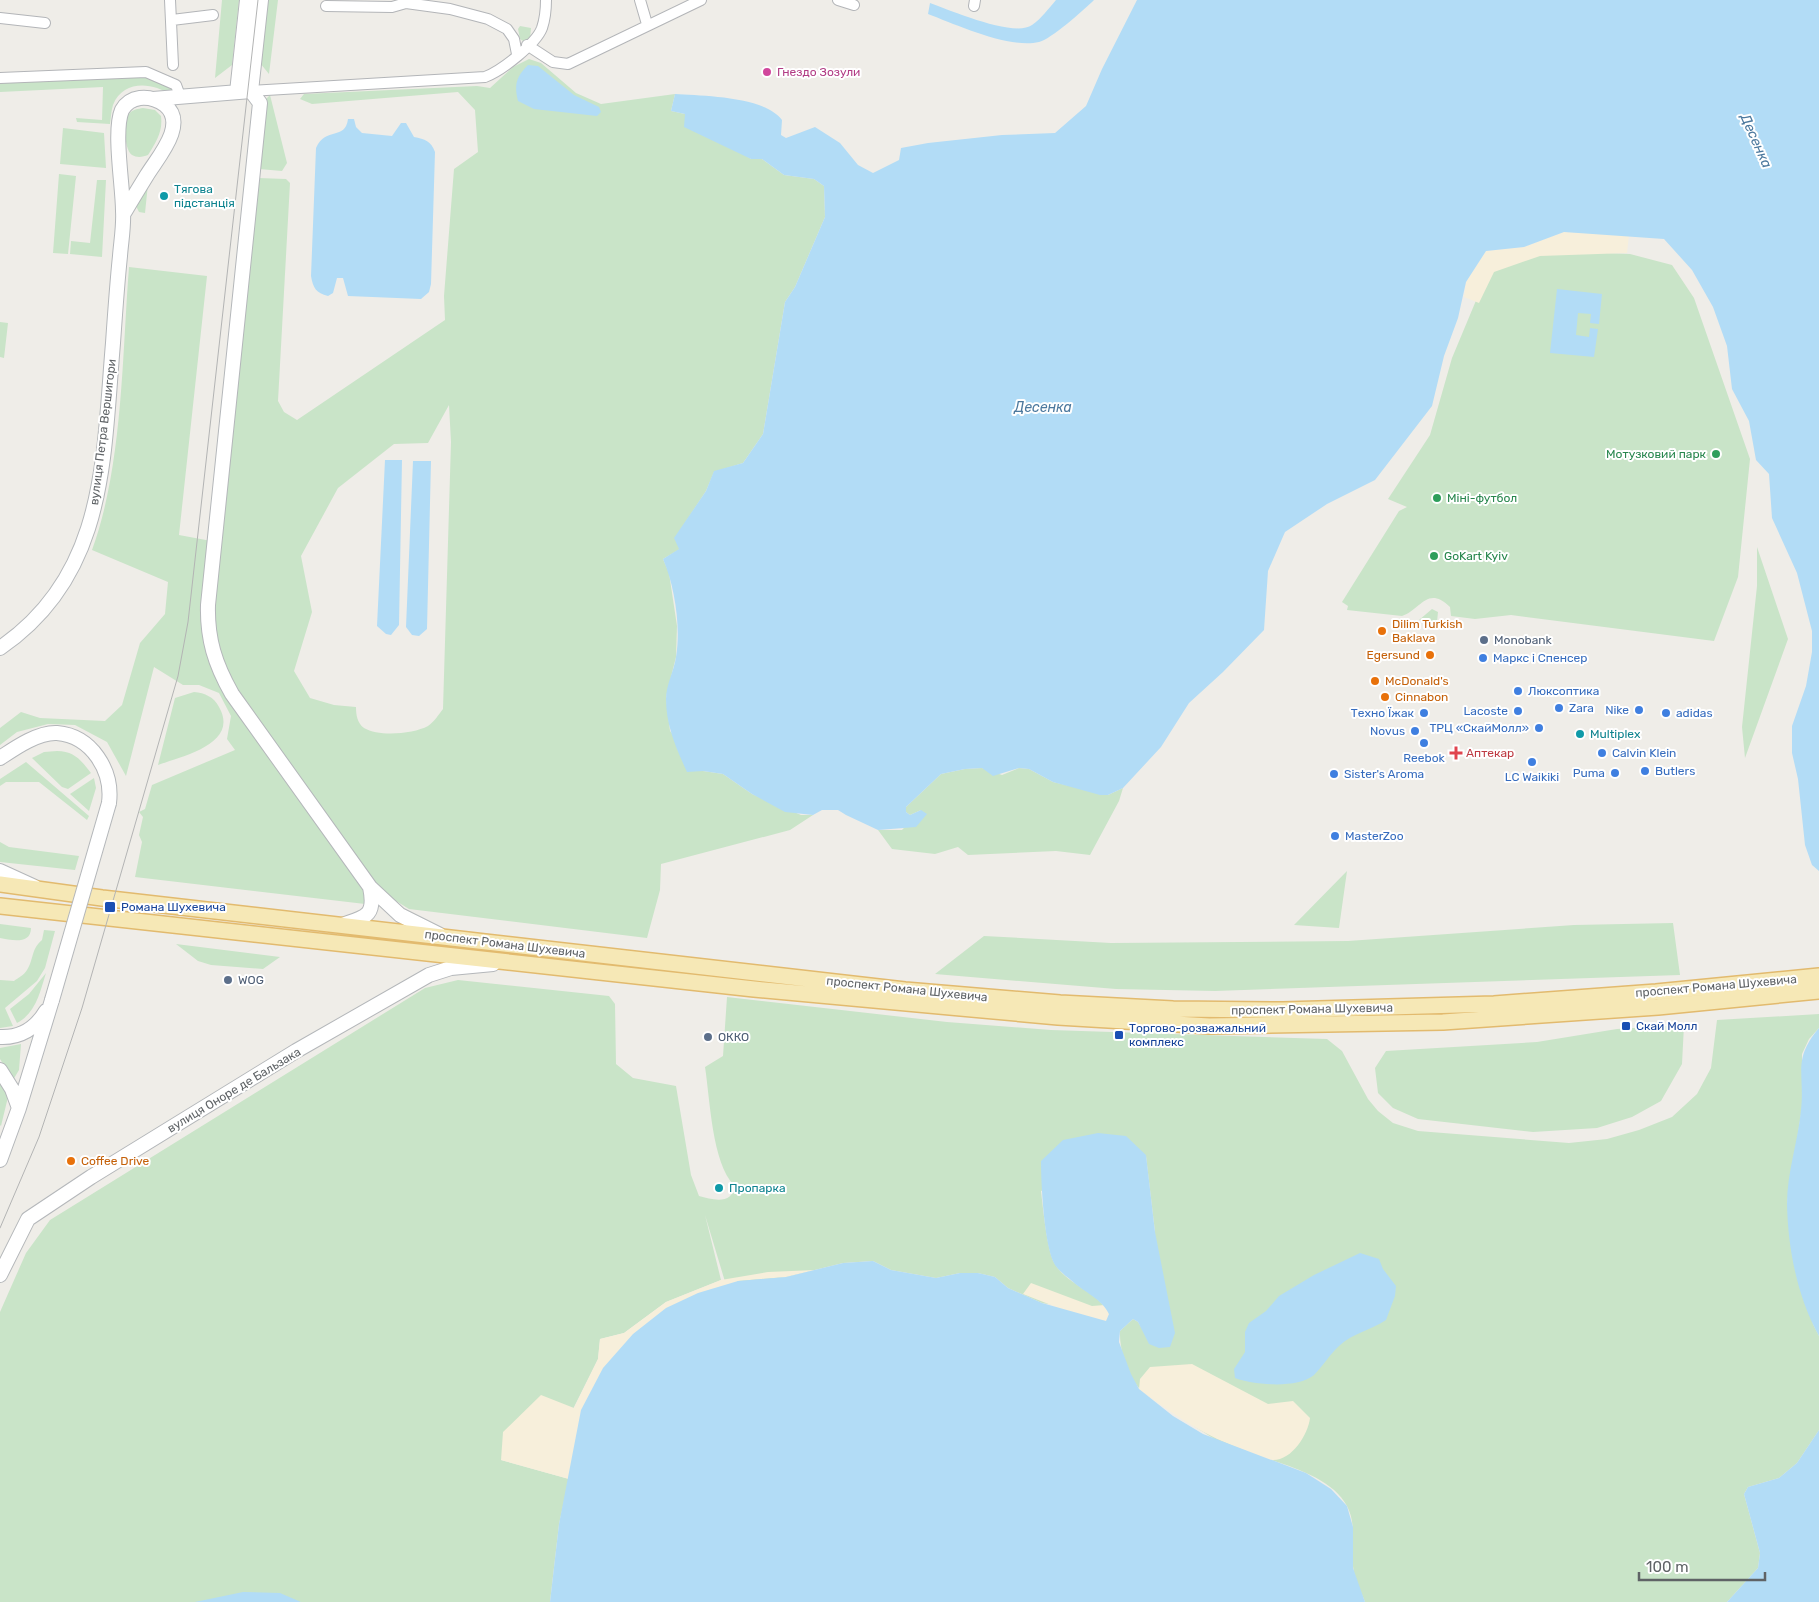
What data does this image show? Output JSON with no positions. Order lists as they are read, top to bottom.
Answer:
{
  "streets": {
    "main road": ["вулиця Петра Вершигори", "проспект Романа Шухевича", "вулиця Оноре де Бальзака"]
  },
  "crossings": [
    ["проспект Романа Шухевича", "вулиця Оноре де Бальзака"]
  ],
  "water": ["Десенка"],
  "places": {
    "other": [
      "Гнездо Зозули",
      "Тягова пiдстанцiя",
      "Мотузковий парк",
      "Міні-футбол",
      "GoKart Kyiv",
      "Dilim Turkish Baklava",
      "Monobank",
      "Egersund",
      "Маркс і Спенсер",
      "McDonald's",
      "Люксоптика",
      "Cinnabon",
      "Zara",
      "Nike",
      "Lacoste",
      "Техно Їжак",
      "adidas",
      "ТРЦ «СкайМолл»",
      "Novus",
      "Multiplex",
      "Reebok",
      "Calvin Klein",
      "LC Waikiki",
      "Butlers",
      "Puma",
      "Sister's Aroma",
      "MasterZoo",
      "WOG",
      "ОККО",
      "Coffee Drive",
      "Пропарка"
    ],
    "health": ["Аптекар"],
    "transit": ["Романа Шухевича", "Скай Молл", "Торгово-розважальний комплекс"]
  },
  "scale_bar": "100 m"
}
